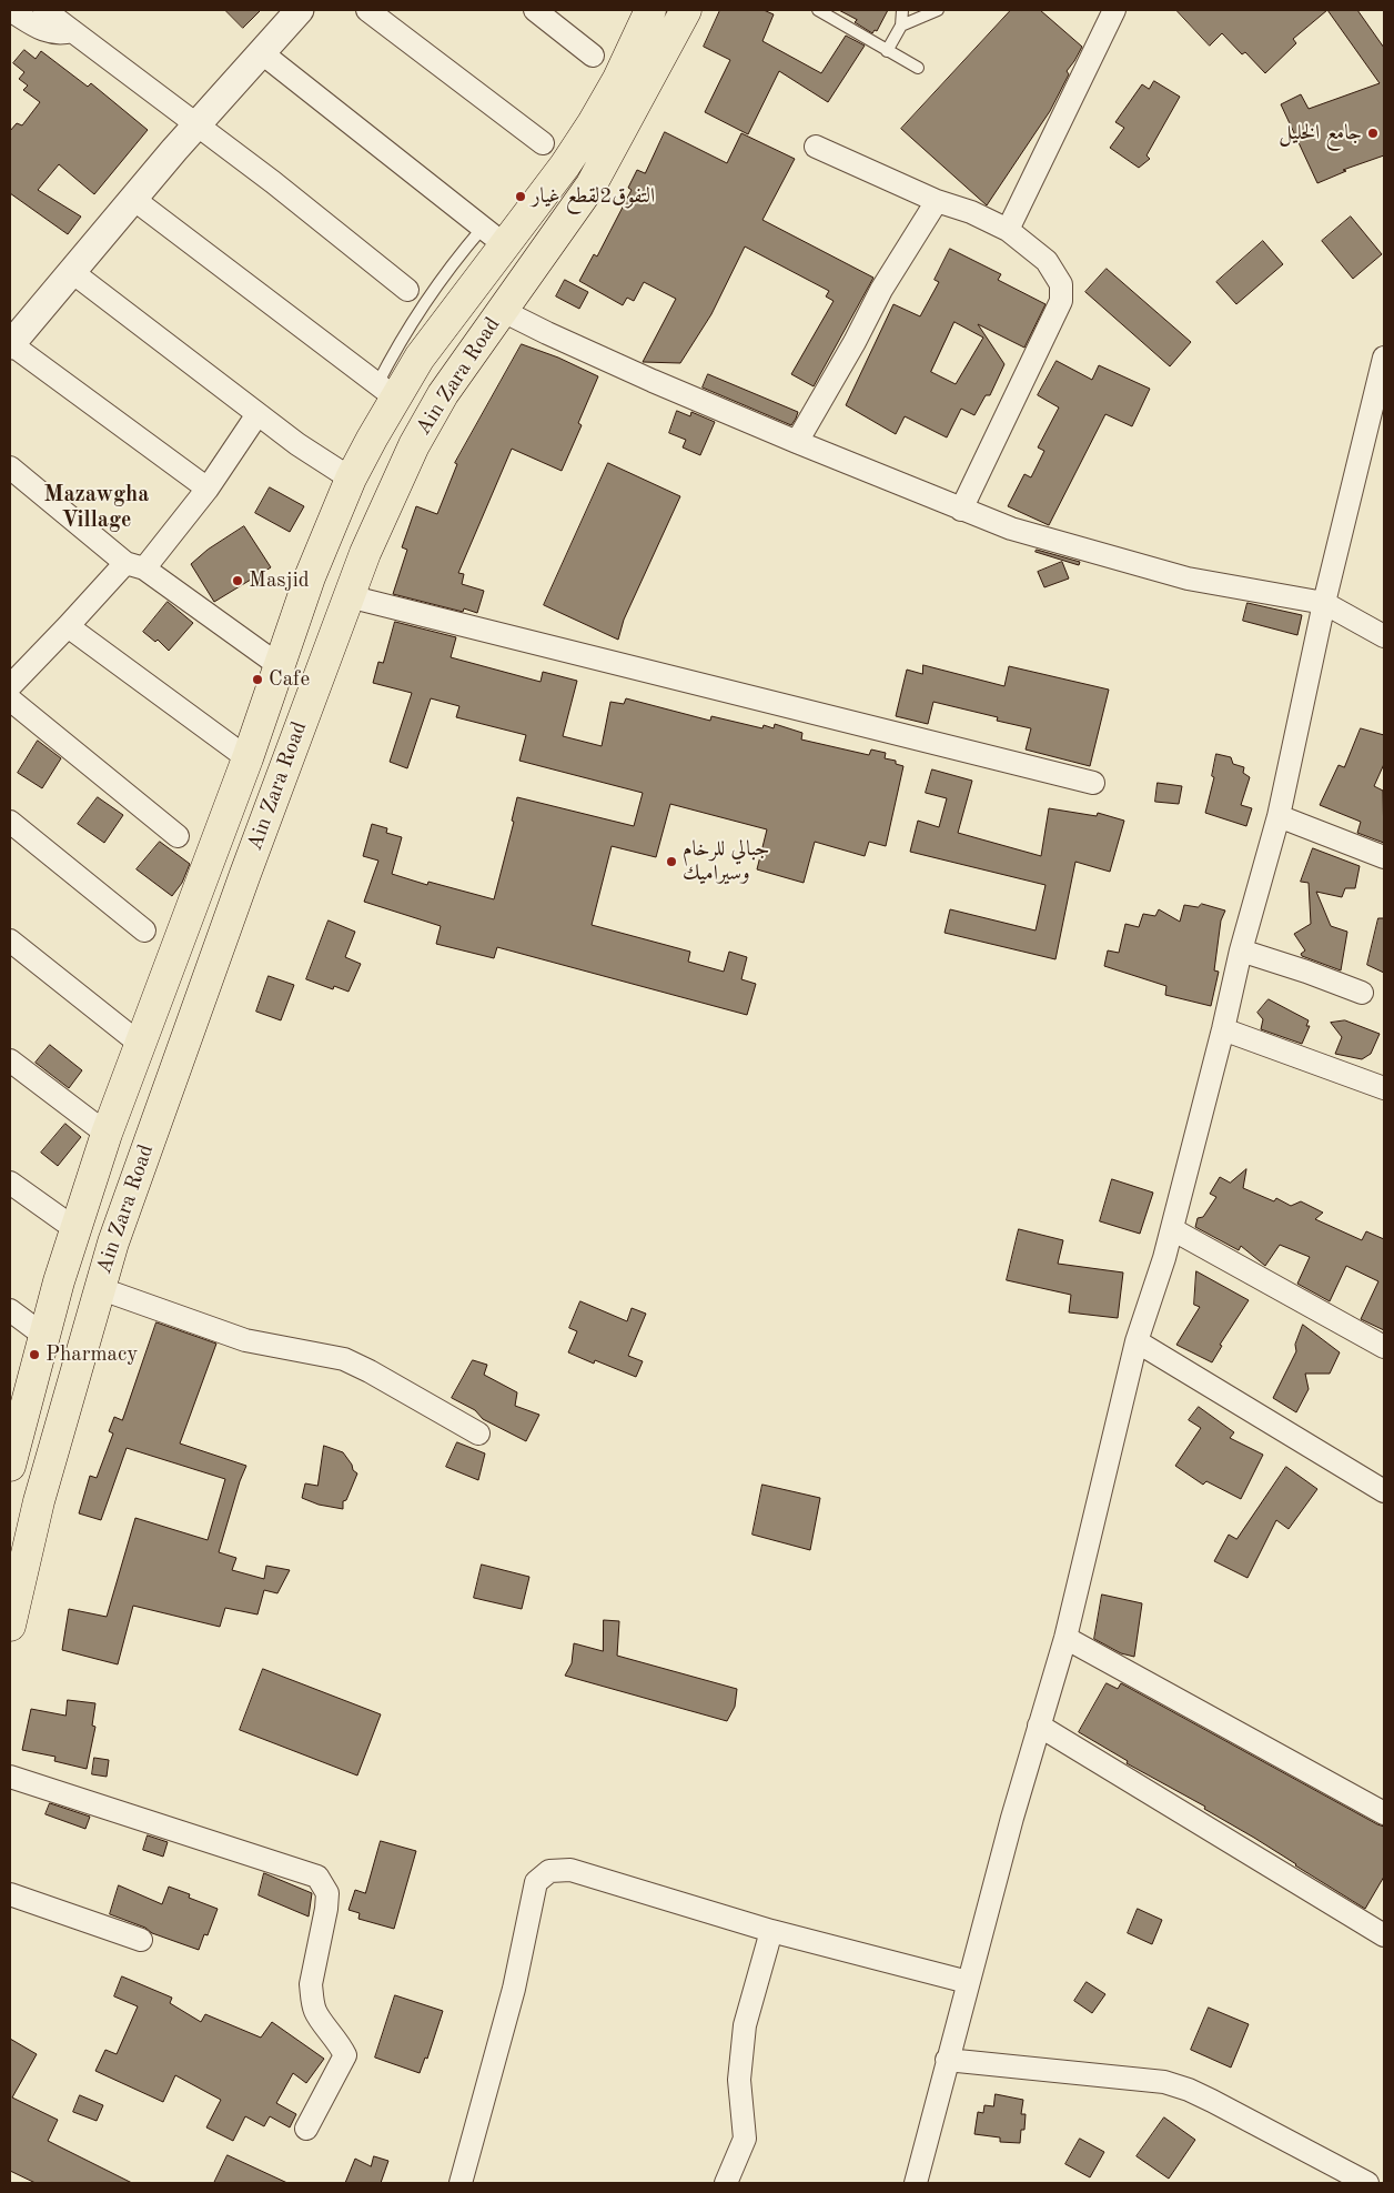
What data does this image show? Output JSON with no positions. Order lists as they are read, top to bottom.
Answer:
{
  "streets": {
    "main road": ["Ain Zara Road"]
  },
  "districts": ["Mazawgha Village"],
  "places": [
    "جامع الخليل",
    "التفوق2لقطع غيار",
    "Masjid",
    "Cafe",
    "جبالي للرخام وسيراميك",
    "Pharmacy"
  ]
}
